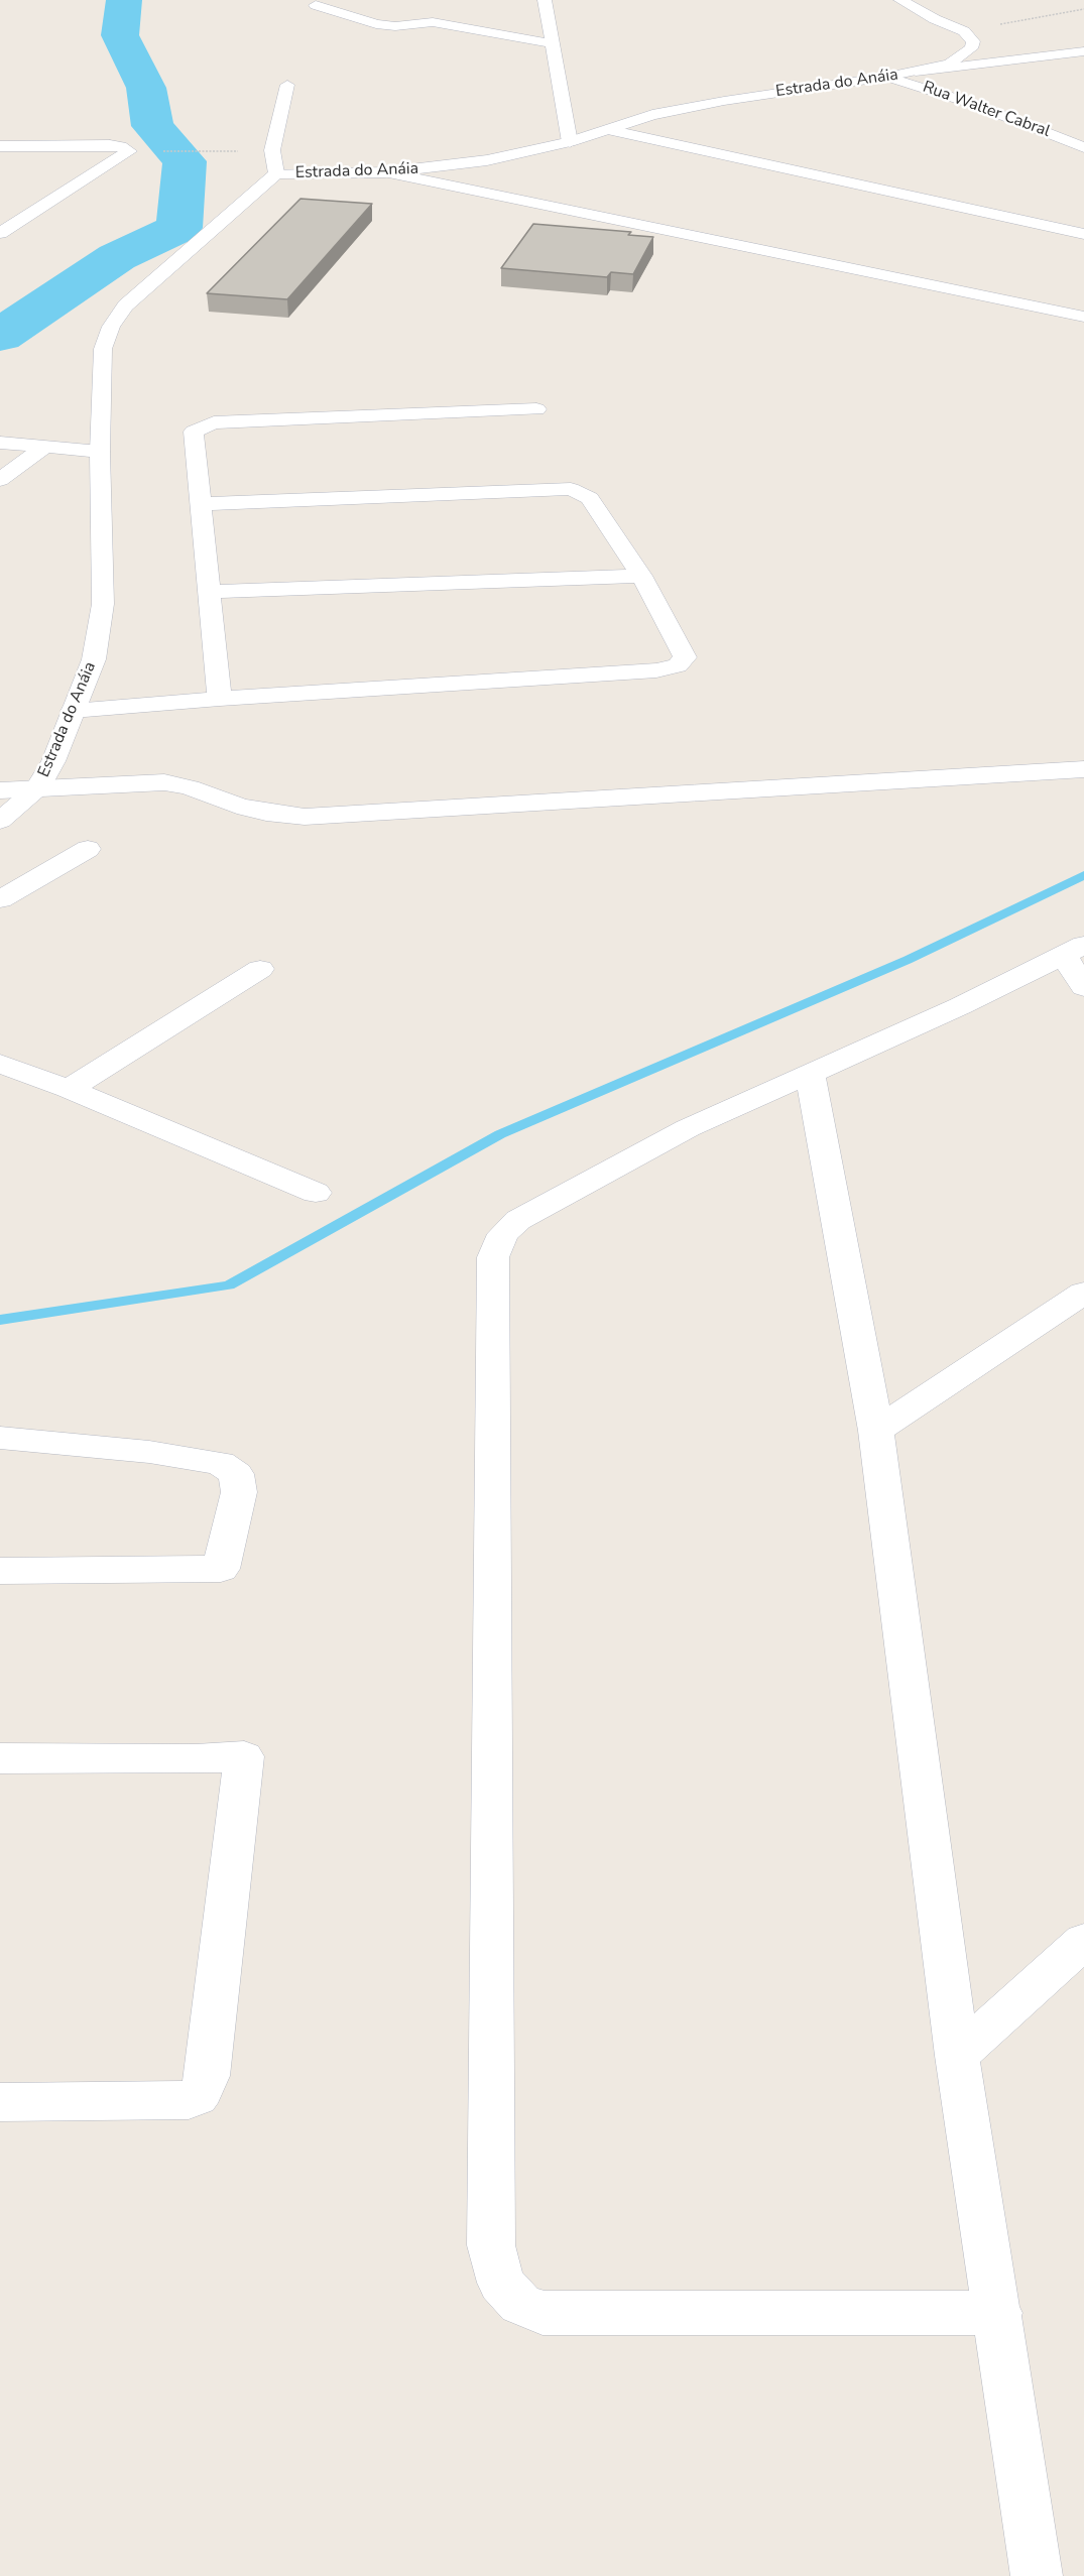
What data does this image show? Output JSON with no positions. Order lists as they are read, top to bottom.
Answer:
{
  "streets": {
    "street": ["Estrada do Anáia", "Rua Walter Cabral"]
  },
  "crossings": [
    ["Estrada do Anáia", "Rua Walter Cabral"]
  ]
}
